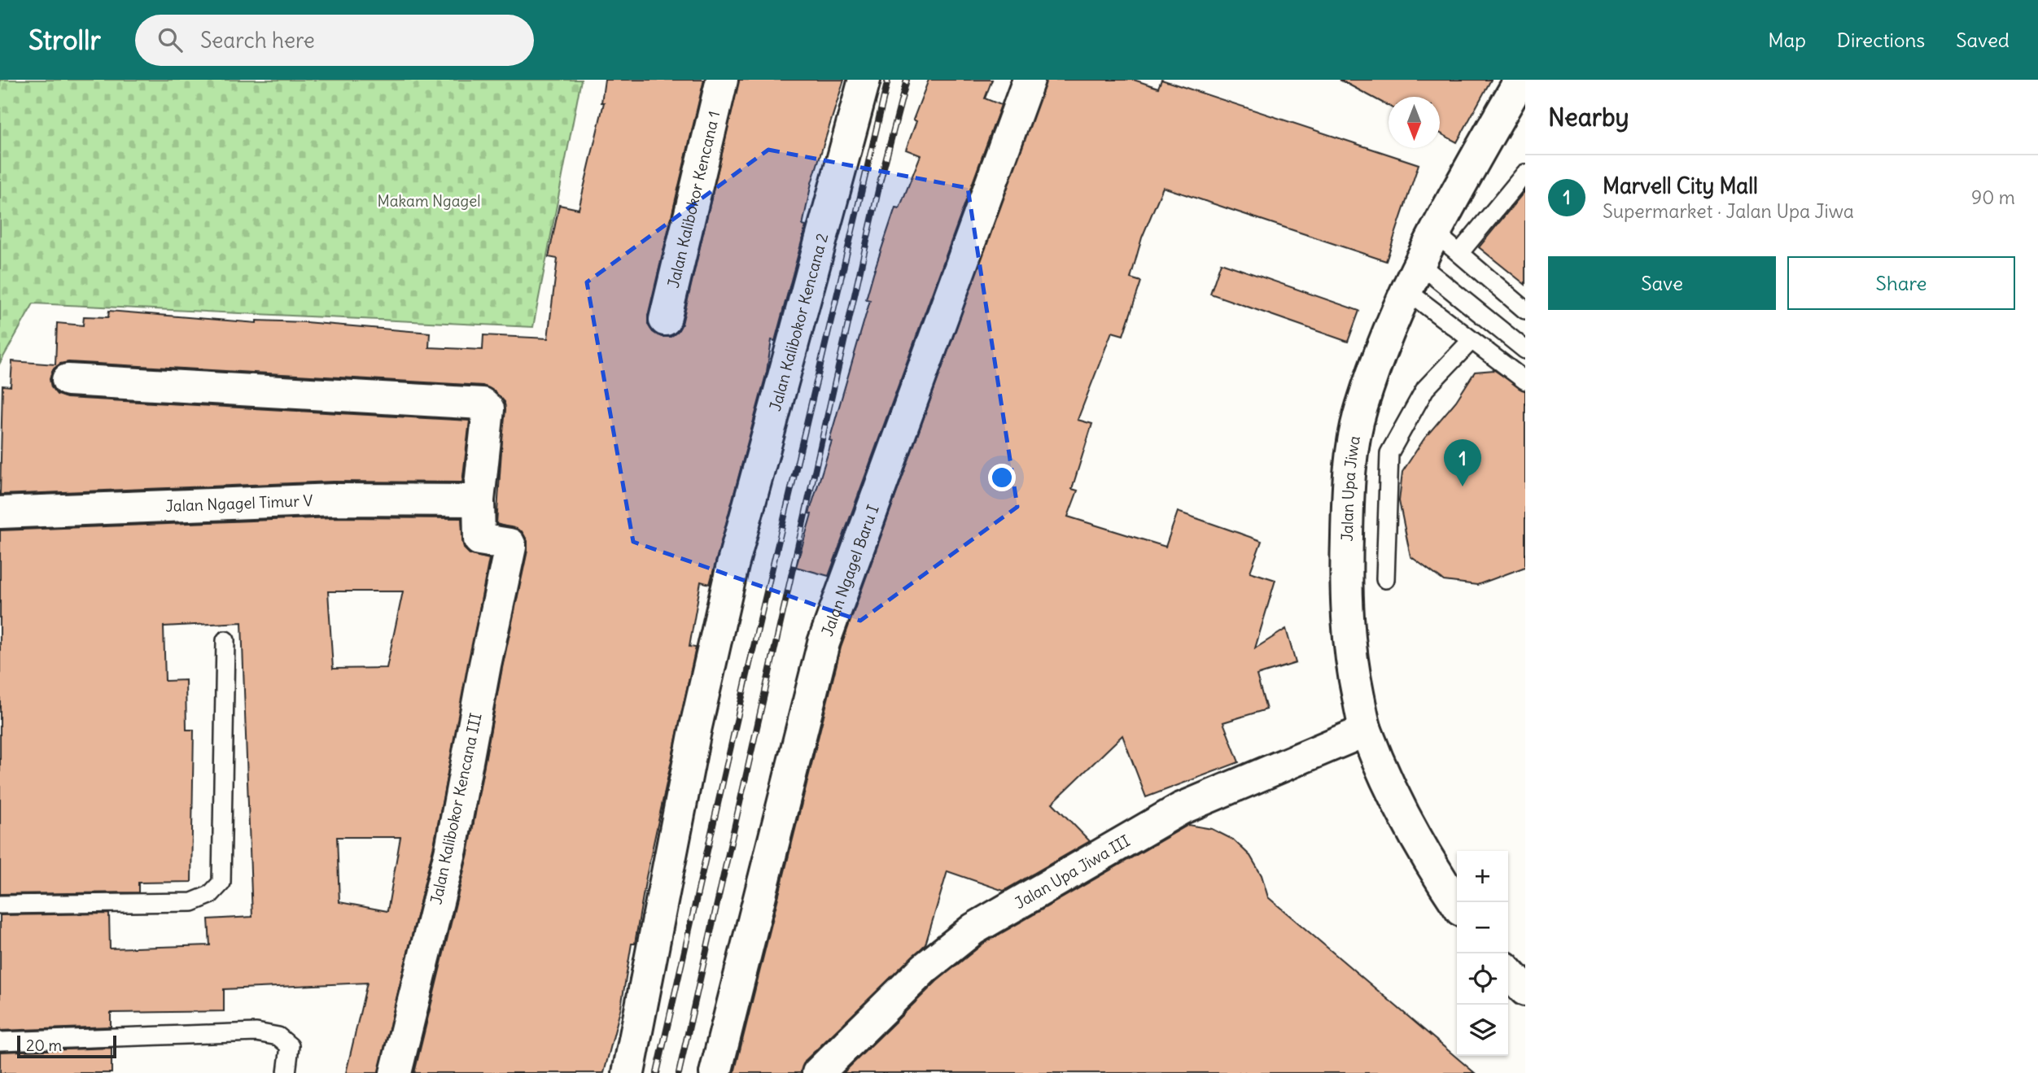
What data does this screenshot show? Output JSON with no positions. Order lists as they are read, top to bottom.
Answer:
{
  "streets": {
    "street": [
      "Jalan Kalibokor Kencana 1",
      "Jalan Kalibokor Kencana 2",
      "Jalan Upa Jiwa",
      "Jalan Ngagel Timur V",
      "Jalan Ngagel Baru I",
      "Jalan Kalibokor Kencana III",
      "Jalan Upa Jiwa III"
    ]
  },
  "crossings": [
    ["Jalan Upa Jiwa", "Jalan Upa Jiwa III"],
    ["Jalan Ngagel Timur V", "Jalan Kalibokor Kencana III"]
  ],
  "parks": ["Makam Ngagel"],
  "scale_bar": "20 m",
  "north": "bottom",
  "page": {
    "header": "Strollr",
    "search": "Search here",
    "nav": ["Map", "Directions", "Saved"],
    "heading": "Nearby",
    "list": [
      {
        "mark": "1",
        "name": "Marvell City Mall",
        "note": "Supermarket · Jalan Upa Jiwa",
        "value": "90 m"
      }
    ],
    "buttons": ["Save", "Share"],
    "pins": "1",
    "map_buttons": ["+", "−"],
    "scale": "20 m"
  }
}
